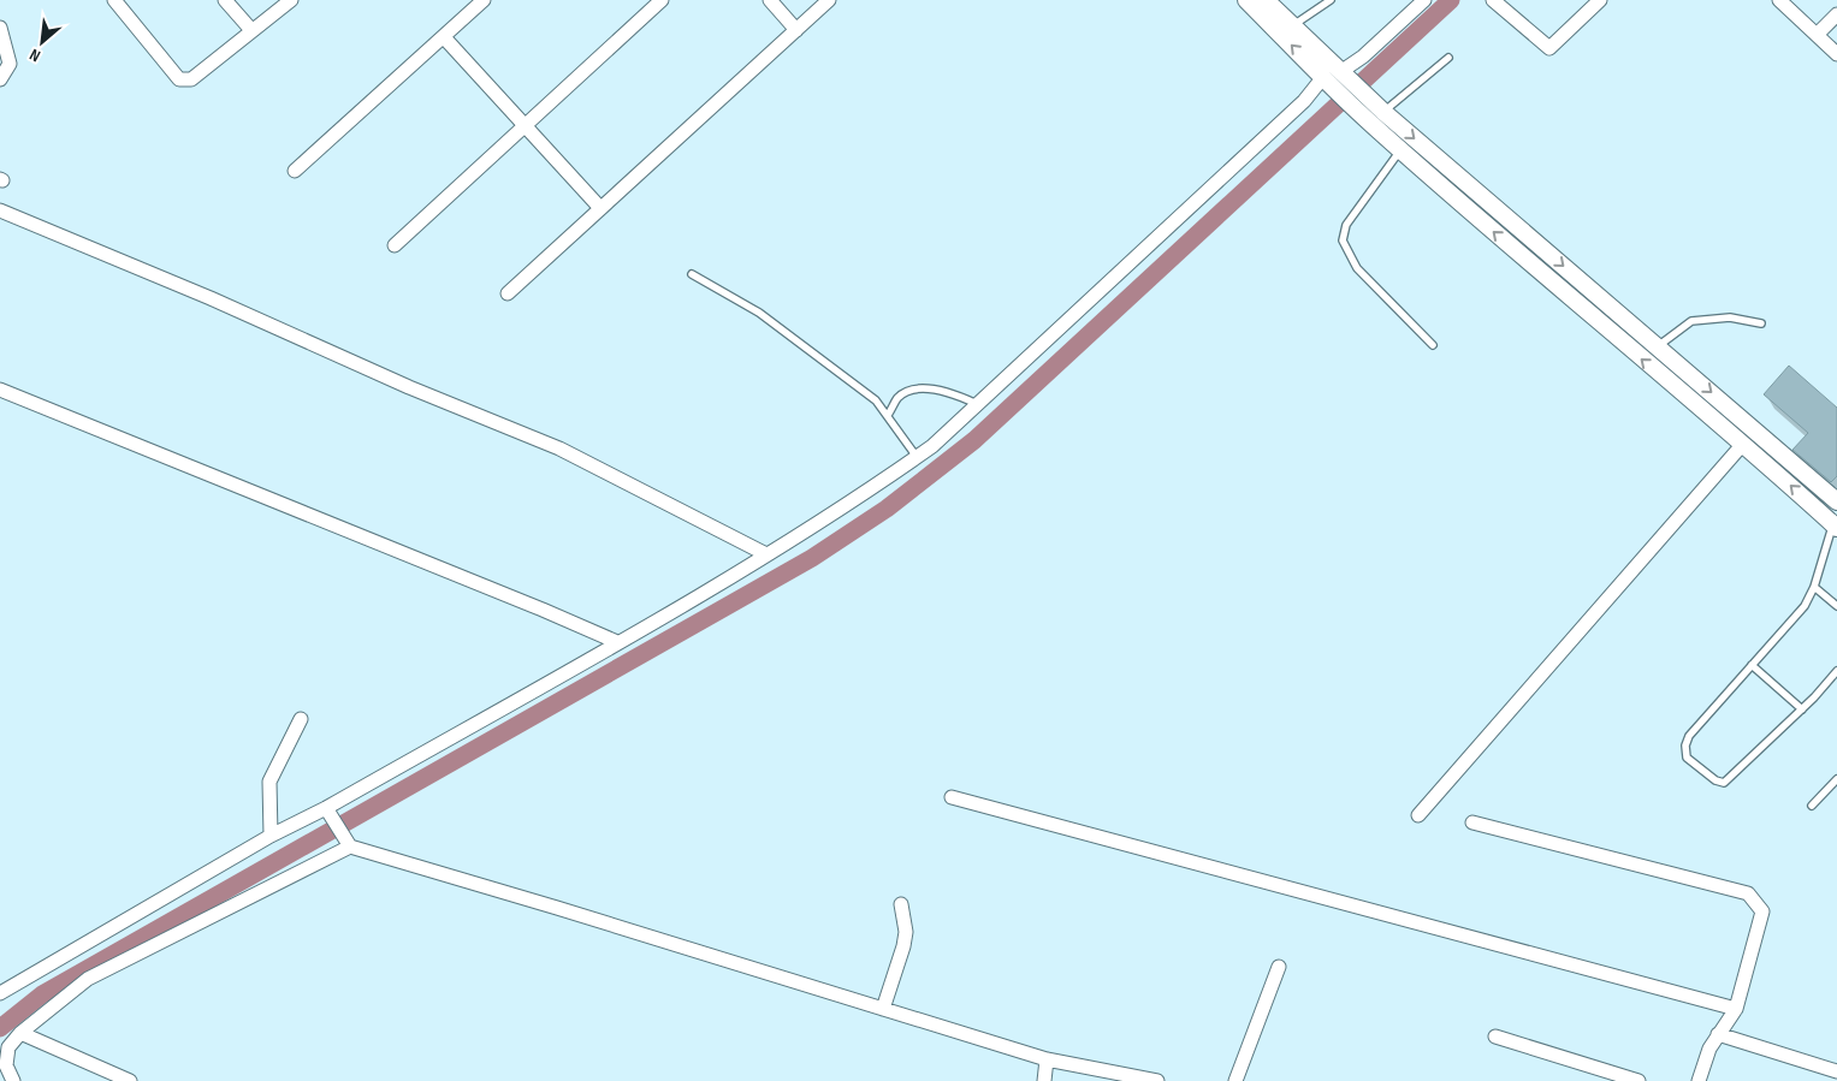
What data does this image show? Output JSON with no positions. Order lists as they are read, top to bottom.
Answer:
{
  "north": "bottom left"
}
